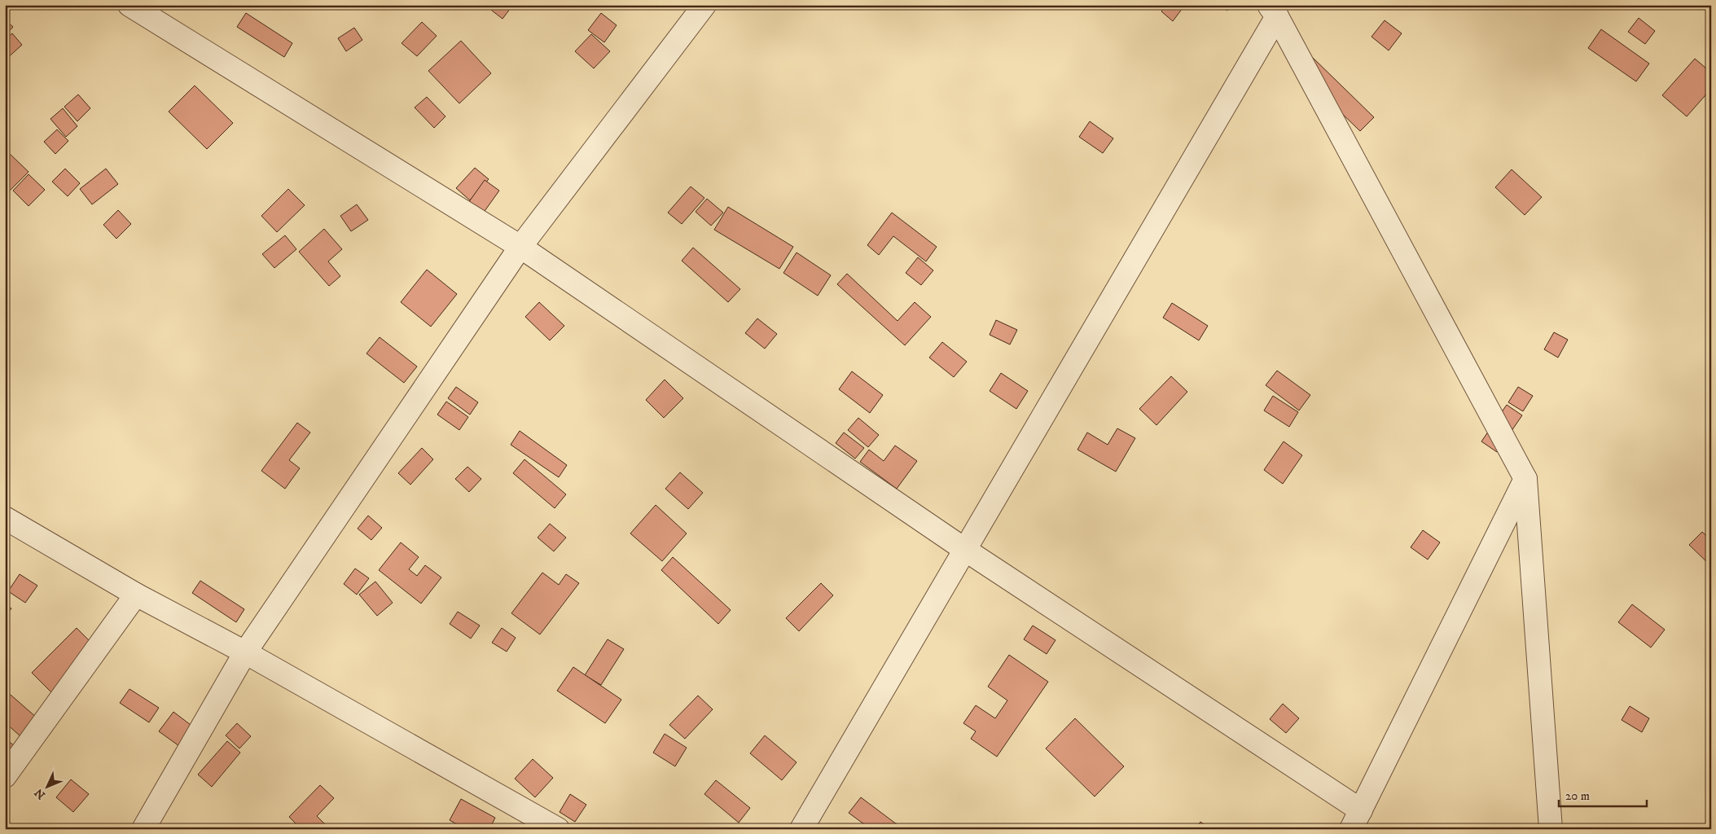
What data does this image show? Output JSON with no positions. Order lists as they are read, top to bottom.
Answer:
{
  "scale_bar": "20 m",
  "north": "bottom left"
}
